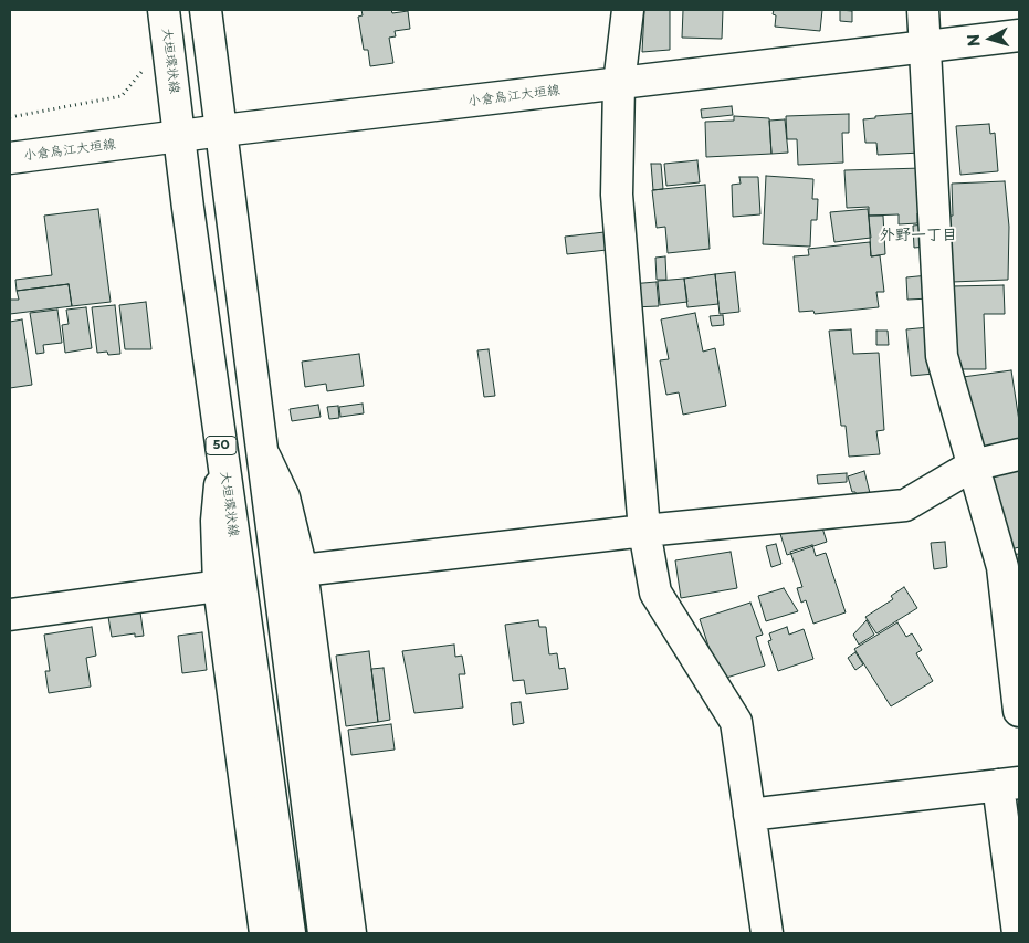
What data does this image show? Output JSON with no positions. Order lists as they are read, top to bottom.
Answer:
{
  "streets": {
    "street": ["大垣環状線", "小倉烏江大垣線", "50"]
  },
  "crossings": [
    ["大垣環状線", "小倉烏江大垣線"]
  ],
  "districts": ["外野一丁目"],
  "north": "left"
}
